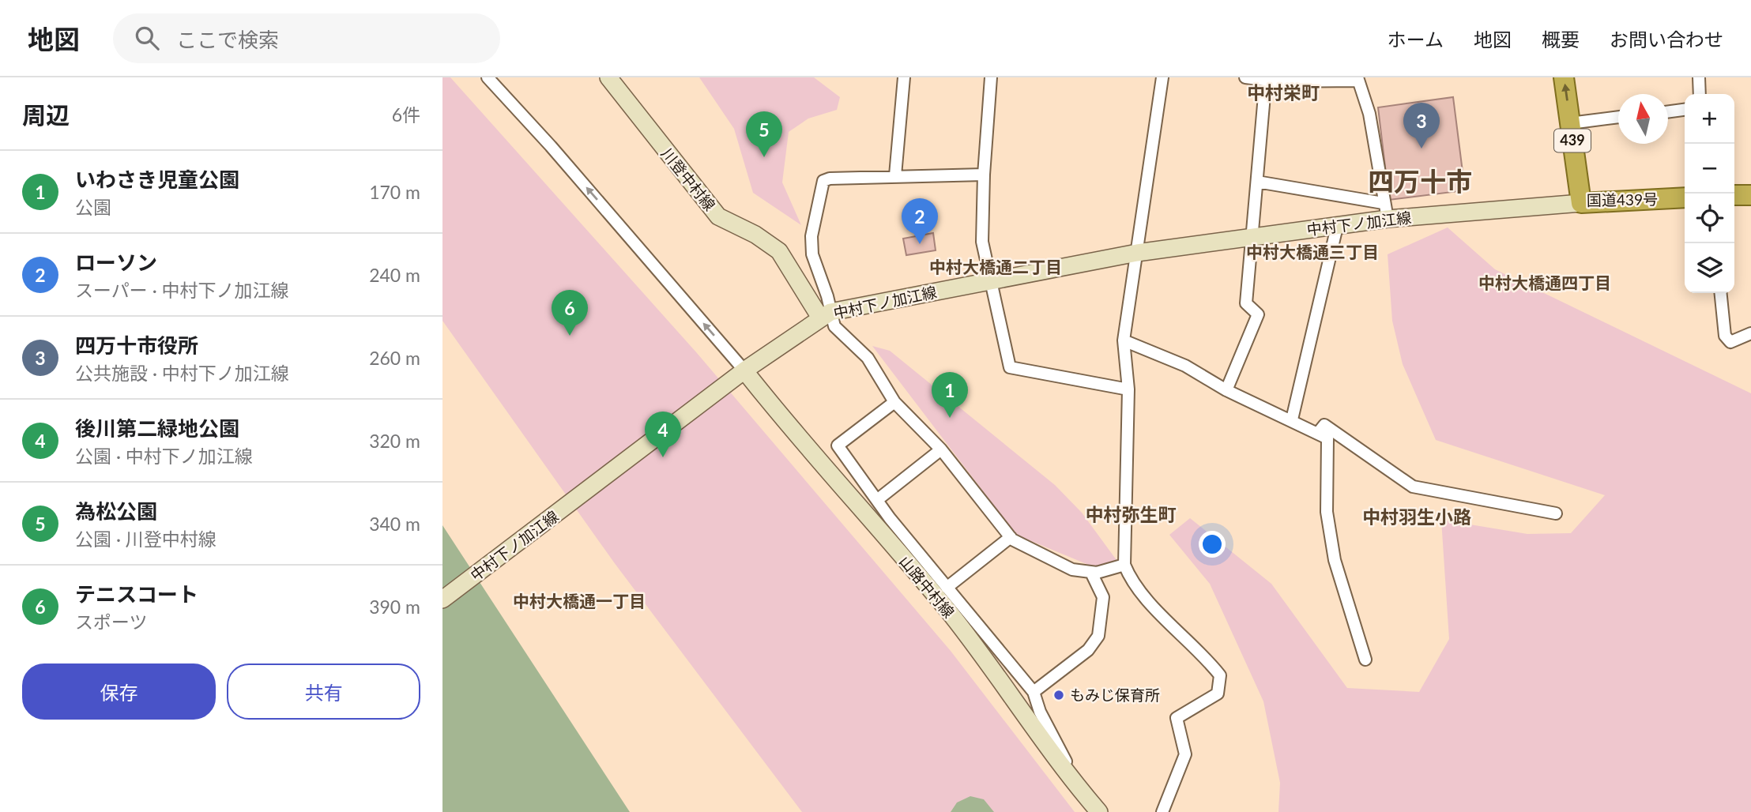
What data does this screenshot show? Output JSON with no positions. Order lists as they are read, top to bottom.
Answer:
{
  "streets": {
    "highway": ["439", "国道439号"],
    "main road": ["川登中村線", "中村下ノ加江線", "山路中村線"]
  },
  "crossings": [
    ["川登中村線", "中村下ノ加江線"],
    ["国道439号", "中村下ノ加江線"],
    ["中村下ノ加江線", "山路中村線"]
  ],
  "districts": [
    "中村栄町",
    "四万十市",
    "中村大橋通三丁目",
    "中村大橋通二丁目",
    "中村大橋通四丁目",
    "中村弥生町",
    "中村羽生小路",
    "中村大橋通一丁目"
  ],
  "places": ["もみじ保育所"],
  "north": "top",
  "page": {
    "header": "地図",
    "search": "ここで検索",
    "nav": [
      "ホーム",
      "地図",
      "概要",
      "お問い合わせ"
    ],
    "heading": ["周辺", "6件"],
    "map_buttons": ["+", "−"],
    "pins": [
      "3",
      "5",
      "2",
      "6",
      "1",
      "4"
    ],
    "list": [
      {
        "mark": "1",
        "name": "いわさき児童公園",
        "note": "公園",
        "value": "170 m"
      },
      {
        "mark": "2",
        "name": "ローソン",
        "note": "スーパー · 中村下ノ加江線",
        "value": "240 m"
      },
      {
        "mark": "3",
        "name": "四万十市役所",
        "note": "公共施設 · 中村下ノ加江線",
        "value": "260 m"
      },
      {
        "mark": "4",
        "name": "後川第二緑地公園",
        "note": "公園 · 中村下ノ加江線",
        "value": "320 m"
      },
      {
        "mark": "5",
        "name": "為松公園",
        "note": "公園 · 川登中村線",
        "value": "340 m"
      },
      {
        "mark": "6",
        "name": "テニスコート",
        "note": "スポーツ",
        "value": "390 m"
      }
    ],
    "buttons": ["保存", "共有"]
  }
}
